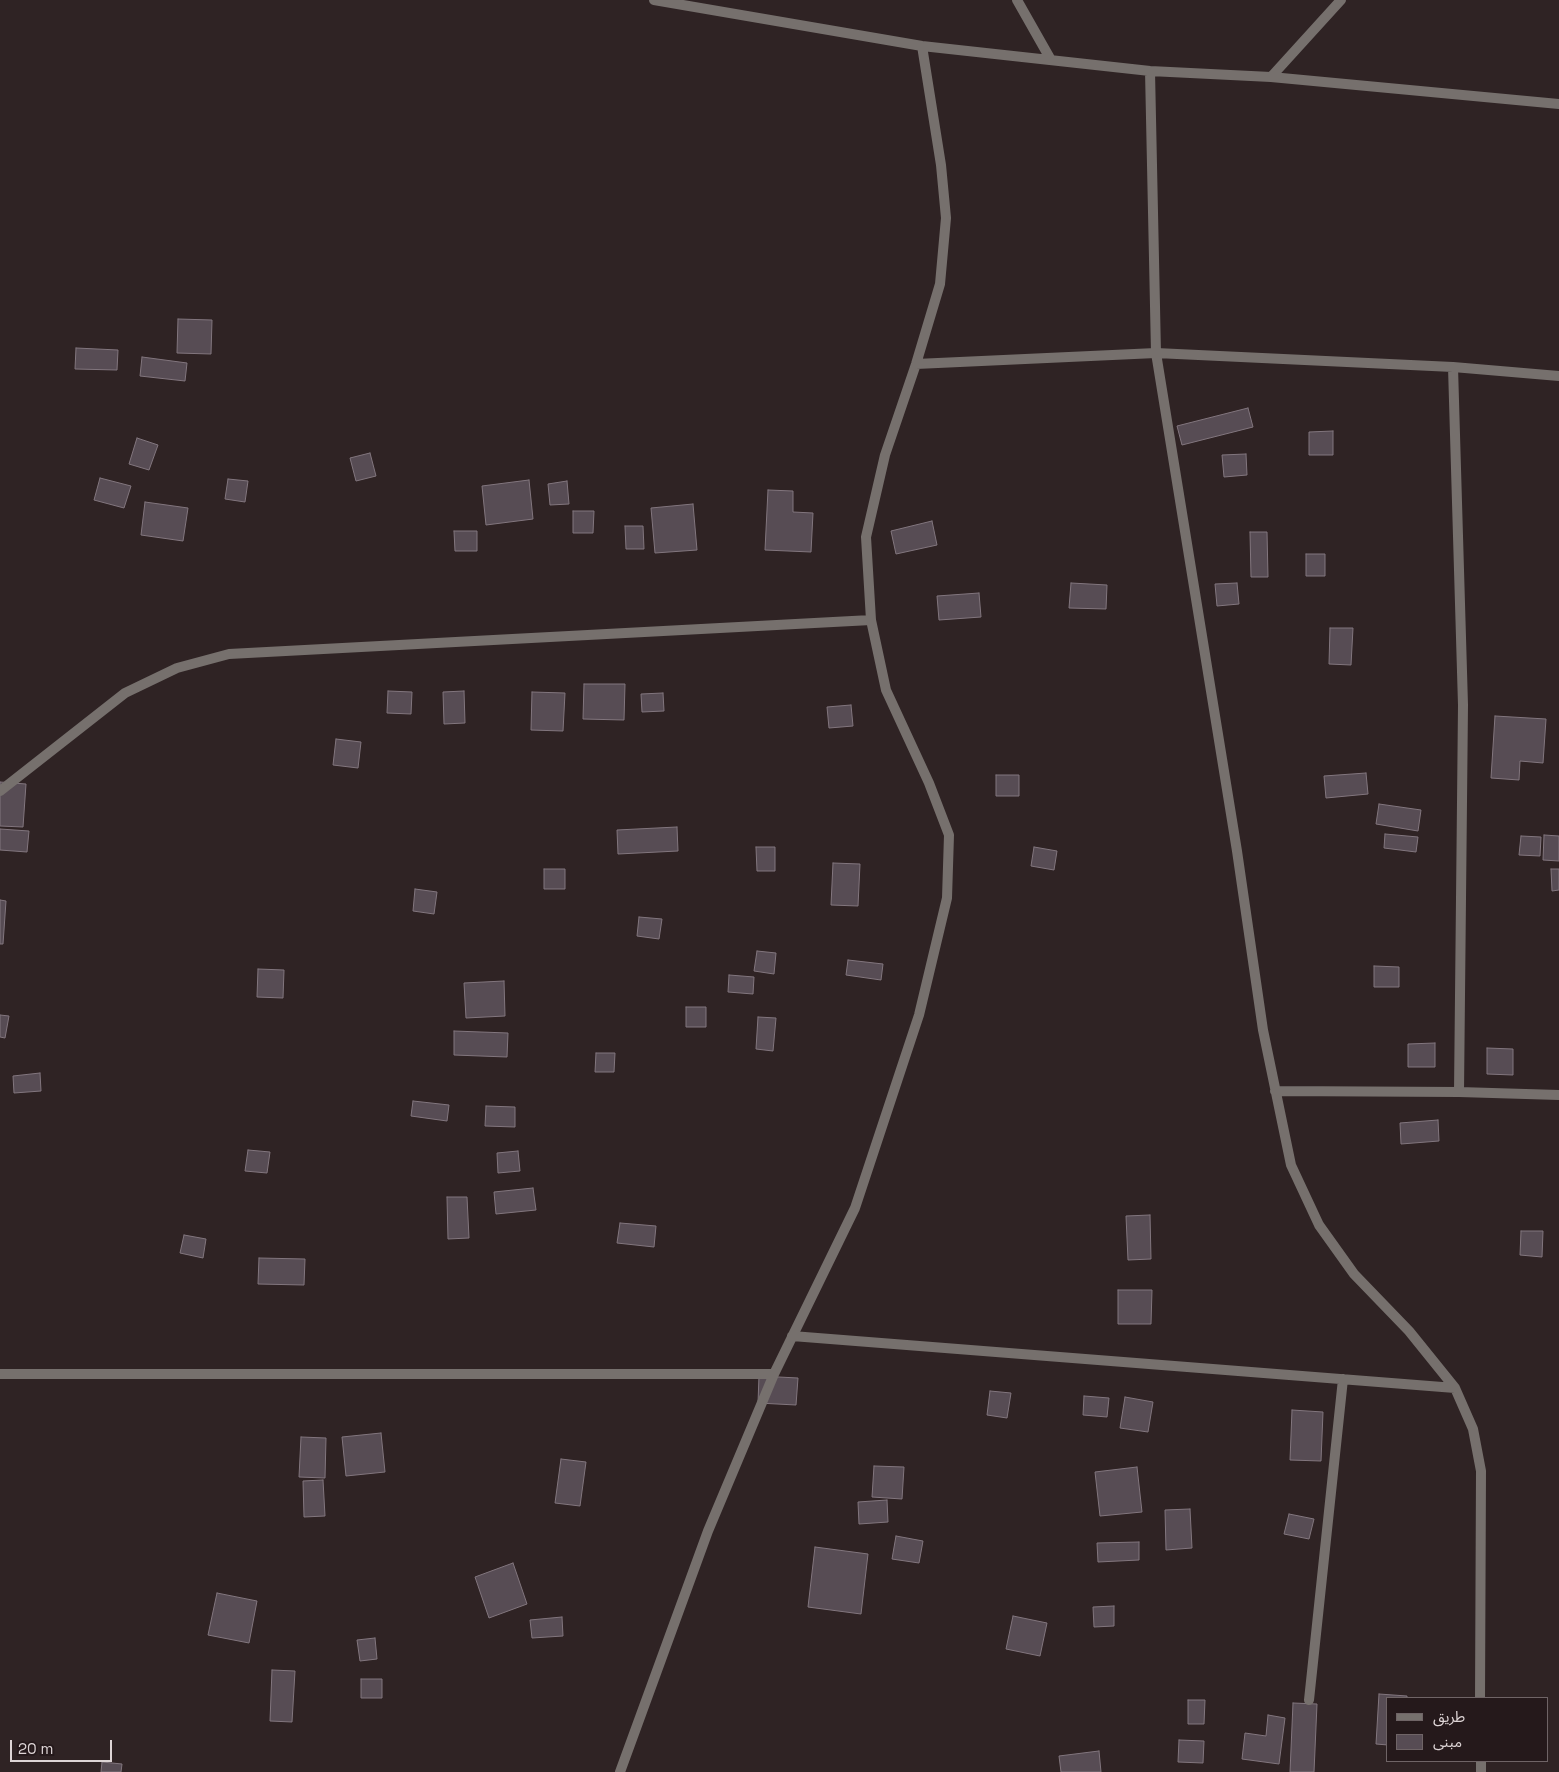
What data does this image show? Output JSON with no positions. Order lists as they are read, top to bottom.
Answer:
{
  "legend": ["طريق", "مبنى"],
  "scale_bar": "20 m"
}
